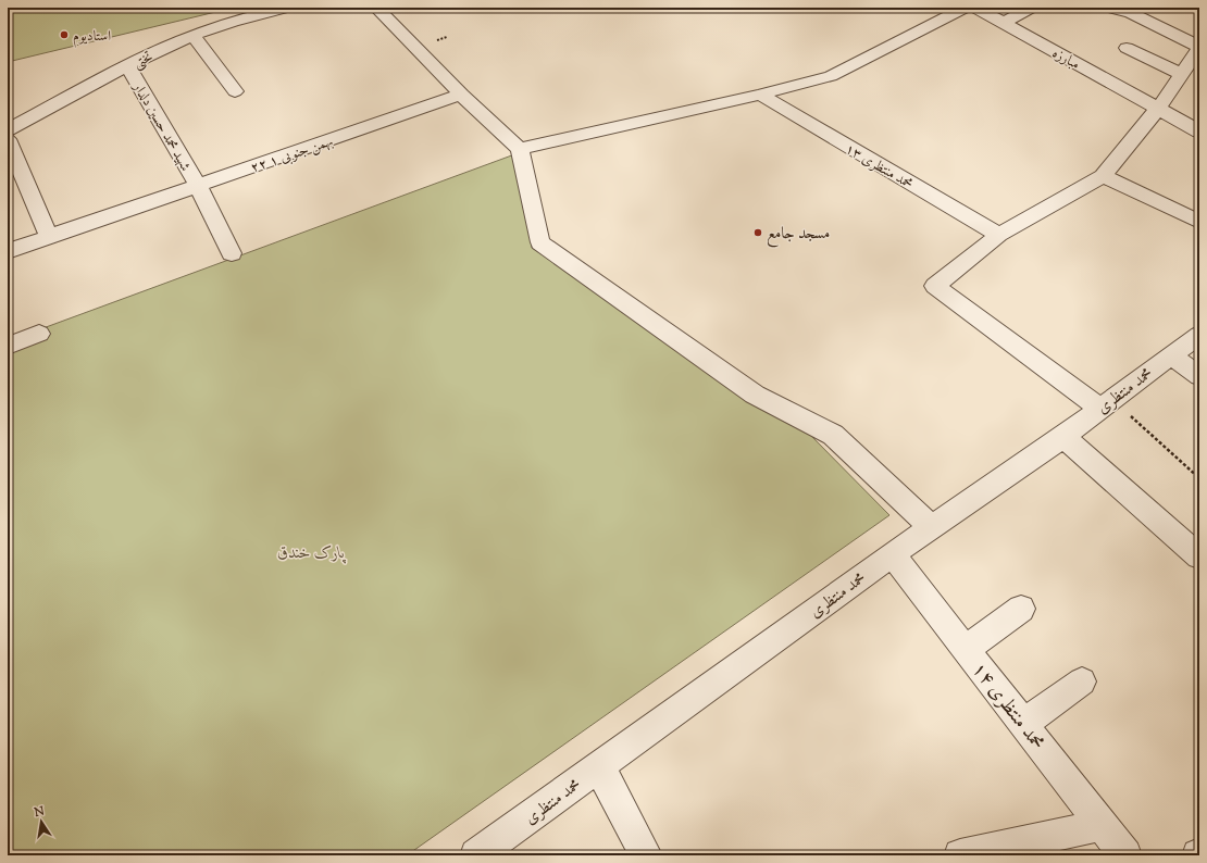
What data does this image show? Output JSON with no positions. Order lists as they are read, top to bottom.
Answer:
{
  "streets": {
    "street": [
      "مبارزه",
      "تختی",
      "شهید محمد حسین دلدار",
      "۲۲ بهمن جنوبی ۱",
      "محمد منتظری ۱۳",
      "محمد منتظری",
      "محمد منتظری ۱۴"
    ]
  },
  "crossings": [
    ["تختی", "شهید محمد حسین دلدار"],
    ["شهید محمد حسین دلدار", "۲۲ بهمن جنوبی ۱"],
    ["محمد منتظری", "محمد منتظری ۱۴"]
  ],
  "parks": ["پارک خندق"],
  "places": ["استادیوم", "مسجد جامع"],
  "north": "top"
}
